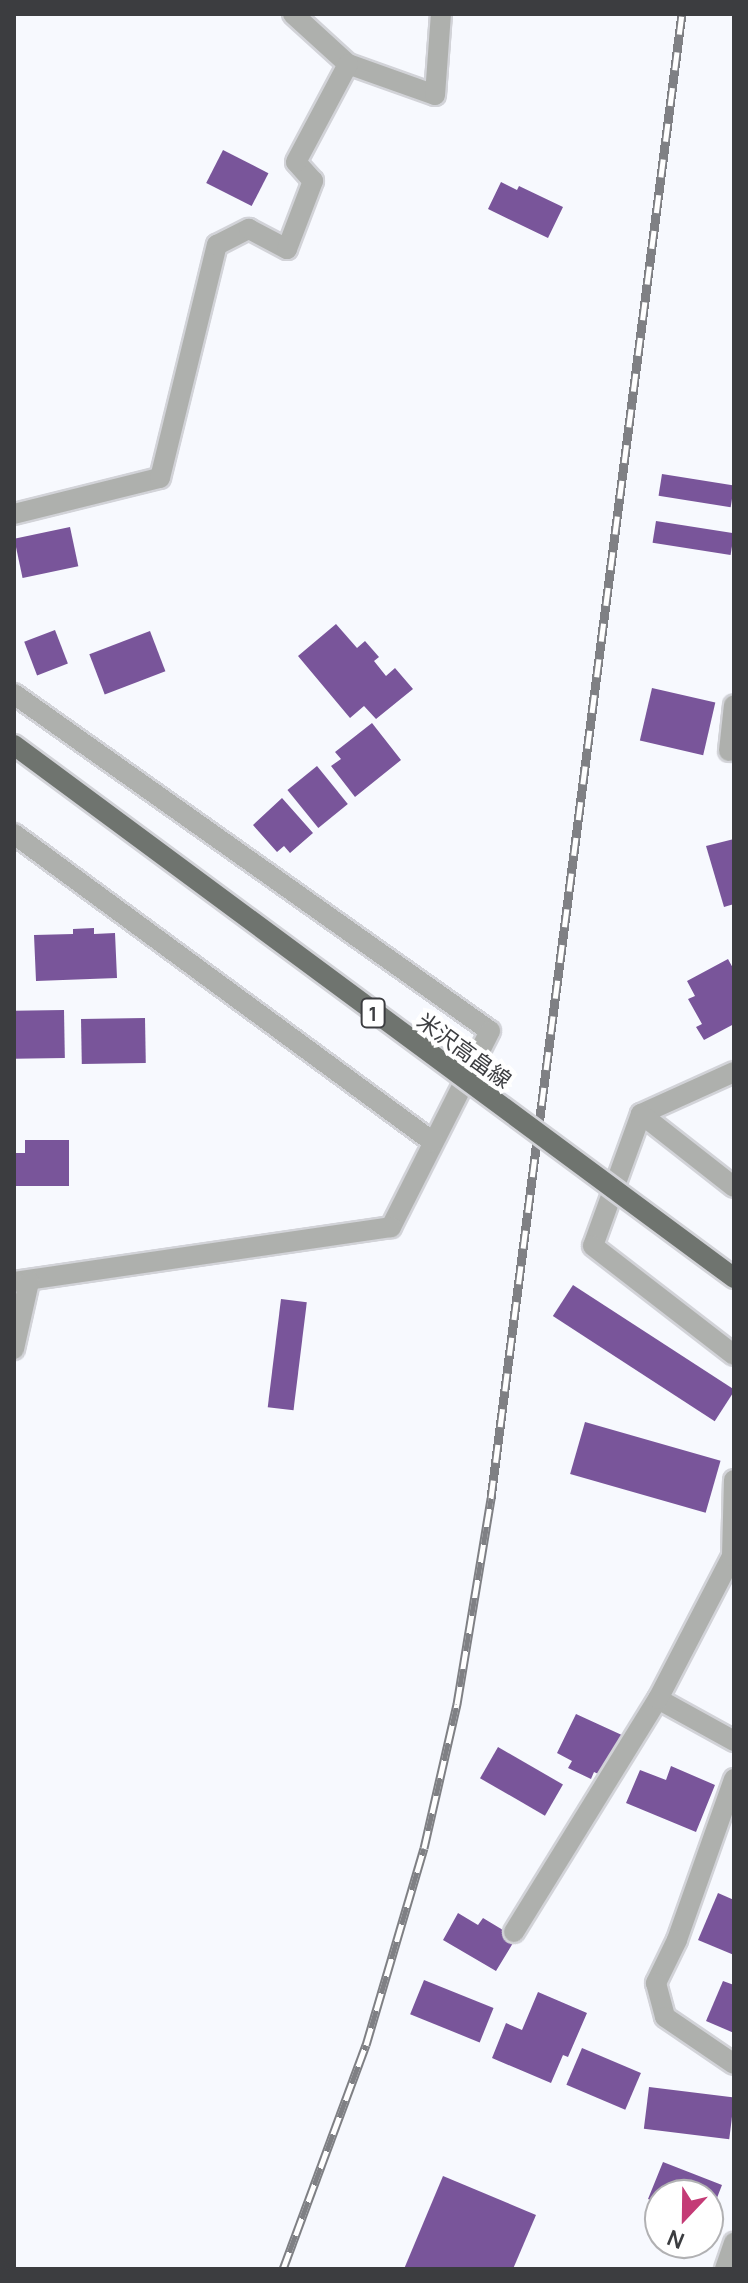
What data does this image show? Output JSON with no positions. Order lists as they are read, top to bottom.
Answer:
{
  "streets": {
    "main road": ["1", "米沢高畠線"]
  },
  "north": "bottom"
}
